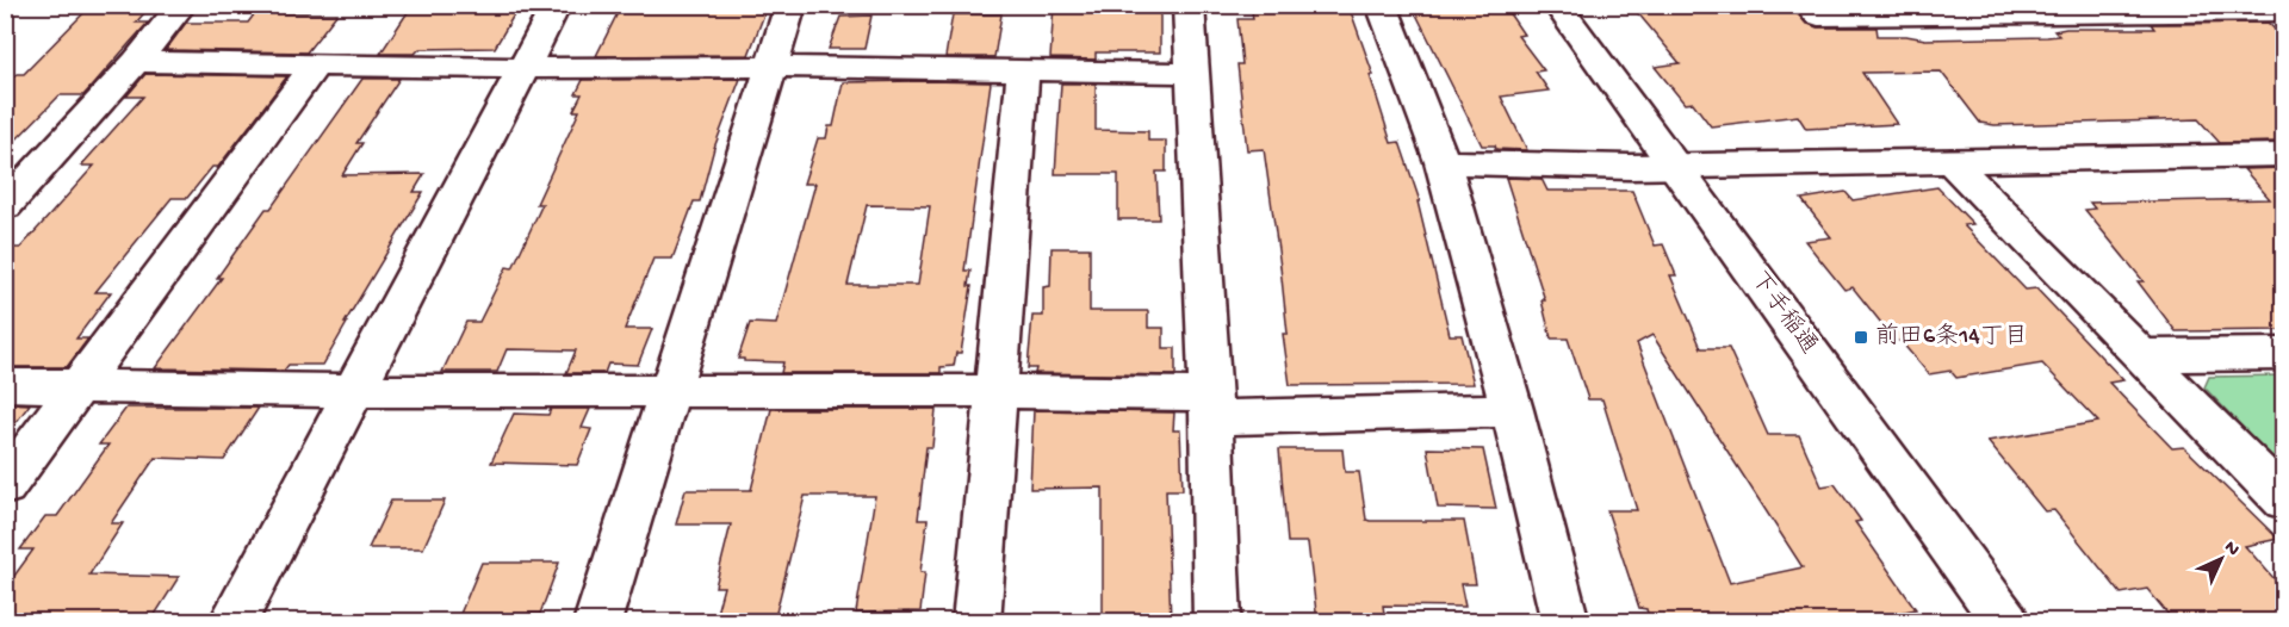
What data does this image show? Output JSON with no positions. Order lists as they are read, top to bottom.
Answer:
{
  "streets": {
    "street": ["下手稲通"]
  },
  "places": {
    "transit": ["前田6条14丁目"]
  },
  "north": "top right"
}
